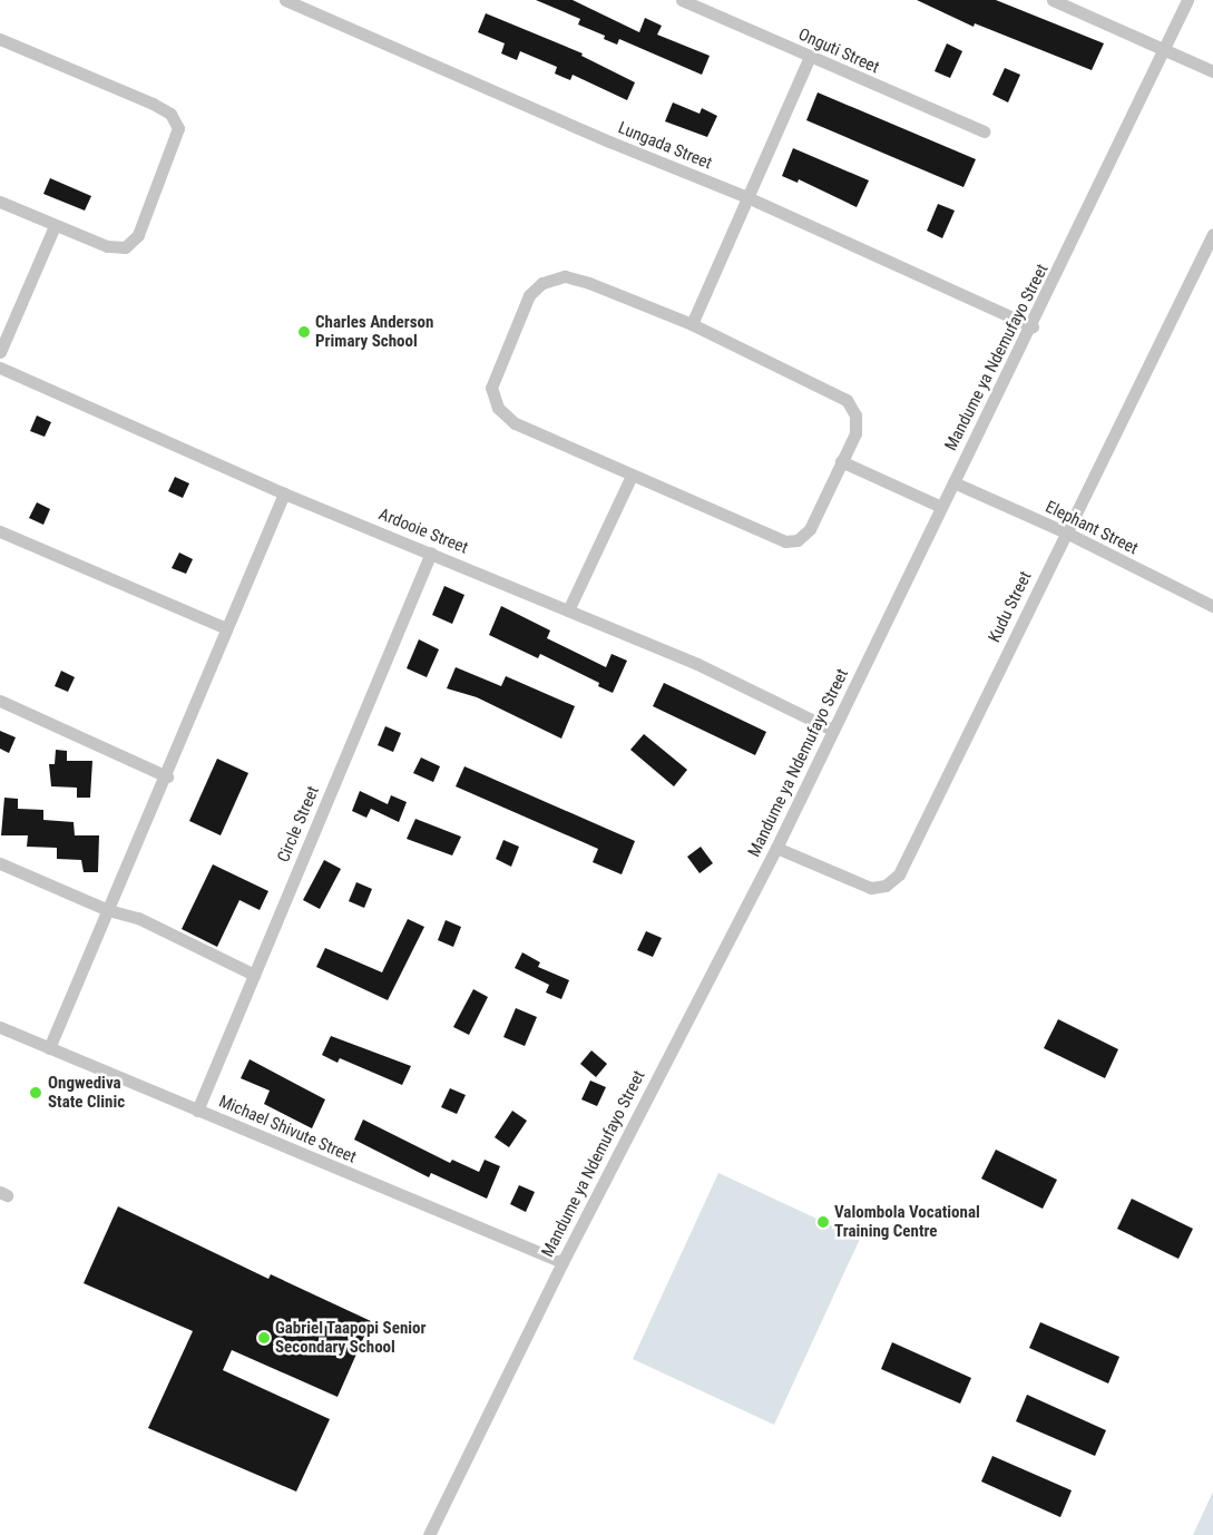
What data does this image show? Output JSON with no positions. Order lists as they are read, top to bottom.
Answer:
{
  "streets": {
    "street": [
      "Onguti Street",
      "Lungada Street",
      "Mandume ya Ndemufayo Street",
      "Elephant Street",
      "Ardooie Street",
      "Kudu Street",
      "Circle Street",
      "Michael Shivute Street"
    ]
  },
  "crossings": [
    ["Lungada Street", "Mandume ya Ndemufayo Street"],
    ["Mandume ya Ndemufayo Street", "Elephant Street"],
    ["Mandume ya Ndemufayo Street", "Ardooie Street"],
    ["Mandume ya Ndemufayo Street", "Kudu Street"],
    ["Mandume ya Ndemufayo Street", "Michael Shivute Street"],
    ["Elephant Street", "Kudu Street"],
    ["Ardooie Street", "Circle Street"],
    ["Circle Street", "Michael Shivute Street"]
  ],
  "places": [
    "Charles Anderson Primary School",
    "Ongwediva State Clinic",
    "Valombola Vocational Training Centre",
    "Gabriel Taapopi Senior Secondary School"
  ]
}
